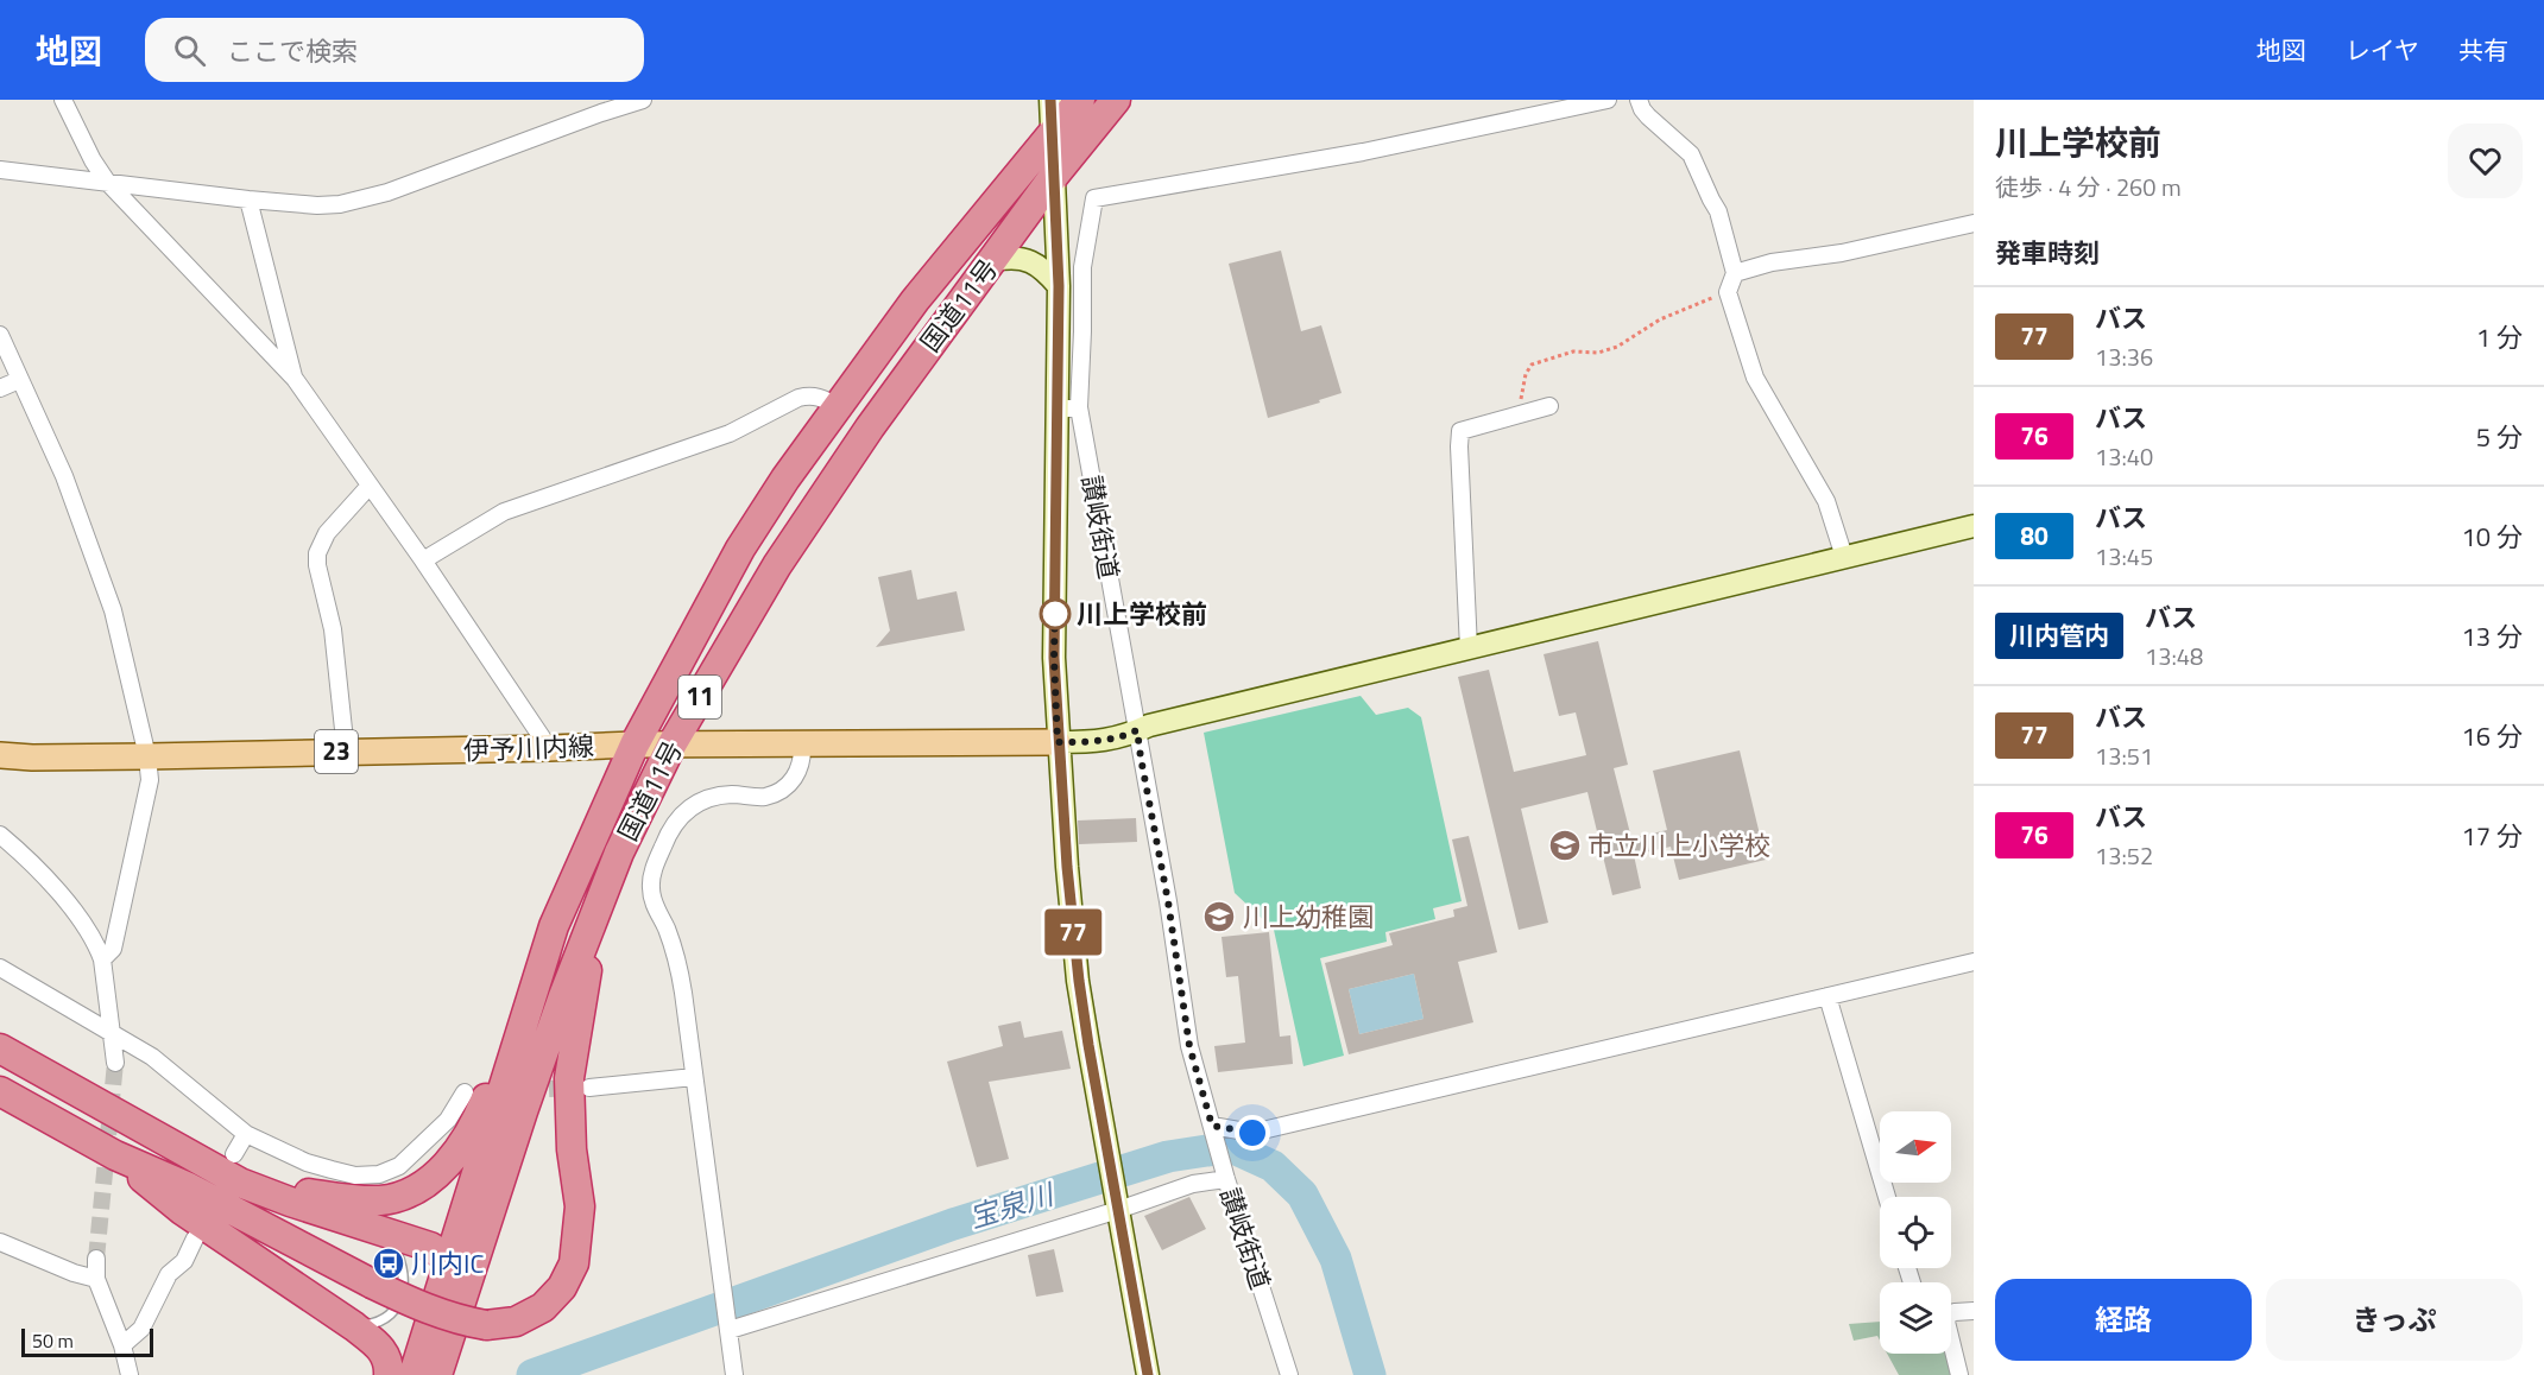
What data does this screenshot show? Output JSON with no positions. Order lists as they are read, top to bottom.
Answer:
{
  "streets": {
    "highway": ["国道11号", "11"],
    "main road": ["伊予川内線", "23"],
    "street": ["讃岐街道"]
  },
  "crossings": [
    ["国道11号", "伊予川内線"]
  ],
  "water": ["宝泉川"],
  "places": {
    "other": ["川上学校前"],
    "school or university": ["市立川上小学校", "川上幼稚園"],
    "bus stop": ["川内IC"]
  },
  "lines": ["bus line 77"],
  "scale_bar": "50 m",
  "north": "right",
  "page": {
    "header": "地図",
    "search": "ここで検索",
    "nav": ["地図", "レイヤ", "共有"],
    "on_map": "77",
    "heading": [
      ["川上学校前", "徒歩 · 4 分 · 260 m"],
      "発車時刻"
    ],
    "list": [
      {
        "mark": "77",
        "name": "バス",
        "note": "13:36",
        "value": "1 分"
      },
      {
        "mark": "76",
        "name": "バス",
        "note": "13:40",
        "value": "5 分"
      },
      {
        "mark": "80",
        "name": "バス",
        "note": "13:45",
        "value": "10 分"
      },
      {
        "mark": "川内管内",
        "name": "バス",
        "note": "13:48",
        "value": "13 分"
      },
      {
        "mark": "77",
        "name": "バス",
        "note": "13:51",
        "value": "16 分"
      },
      {
        "mark": "76",
        "name": "バス",
        "note": "13:52",
        "value": "17 分"
      }
    ],
    "buttons": ["経路", "きっぷ"],
    "scale": "50 m"
  }
}
